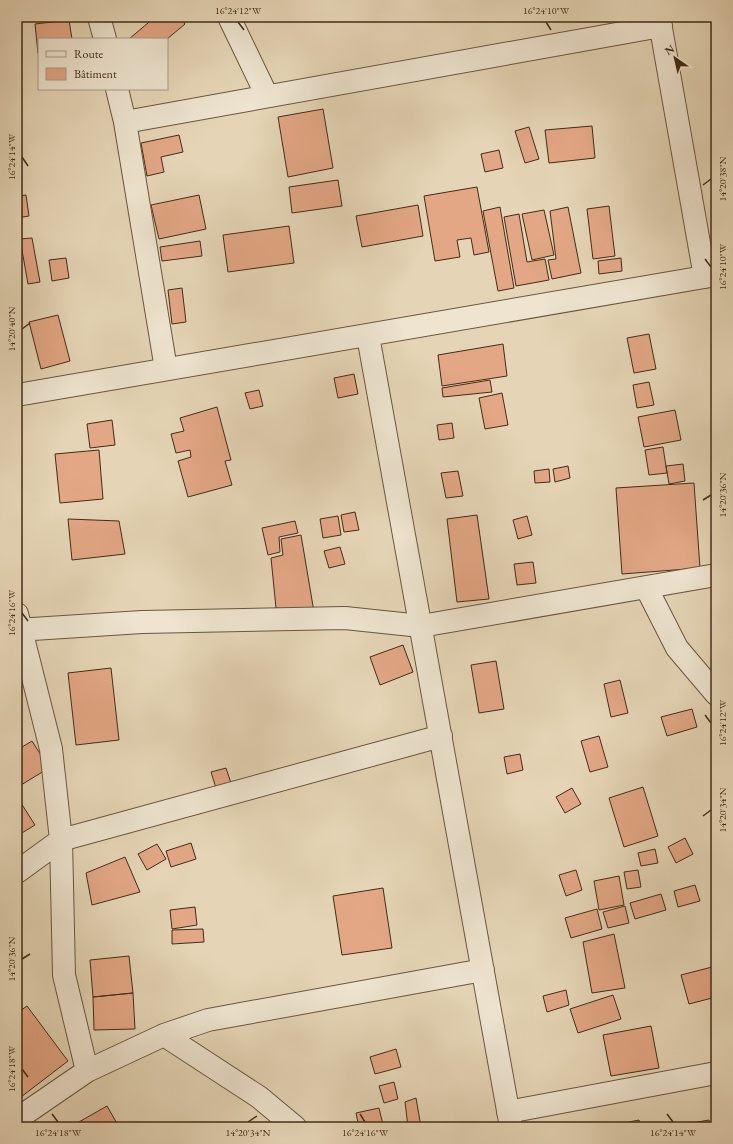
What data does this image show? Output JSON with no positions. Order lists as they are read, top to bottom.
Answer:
{
  "legend": ["Route", "Bâtiment"],
  "north": "top left",
  "coordinates": [
    "16°24'12\"W",
    "16°24'10\"W",
    "16°24'14\"W",
    "14°20'38\"N",
    "14°20'40\"N",
    "14°20'36\"N",
    "16°24'16\"W",
    "14°20'34\"N",
    "16°24'18\"W"
  ]
}
